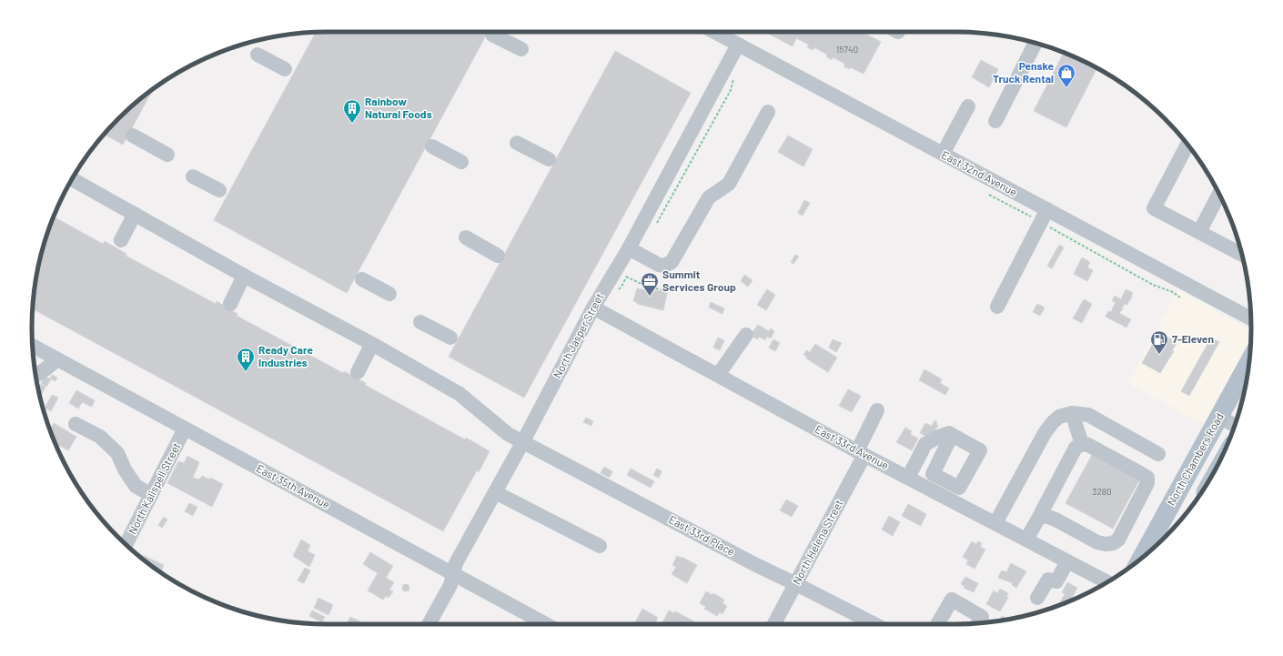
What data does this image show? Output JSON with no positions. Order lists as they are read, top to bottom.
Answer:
{
  "streets": {
    "main road": ["North Chambers Road"],
    "street": [
      "East 32nd Avenue",
      "North Jasper Street",
      "East 33rd Avenue",
      "East 35th Avenue",
      "North Kalispell Street",
      "East 33rd Place",
      "North Helena Street"
    ]
  },
  "crossings": [
    ["East 32nd Avenue", "North Jasper Street"],
    ["North Jasper Street", "East 33rd Avenue"],
    ["North Jasper Street", "East 35th Avenue"],
    ["North Jasper Street", "East 33rd Place"],
    ["East 33rd Avenue", "North Helena Street"],
    ["East 35th Avenue", "North Kalispell Street"],
    ["East 33rd Place", "North Helena Street"]
  ],
  "places": {
    "shop": ["Penske Truck Rental"],
    "building": ["Rainbow Natural Foods", "Ready Care Industries"],
    "office": ["Summit Services Group"],
    "fuel station": ["7-Eleven"]
  },
  "house_numbers": ["15740", "3280"]
}
